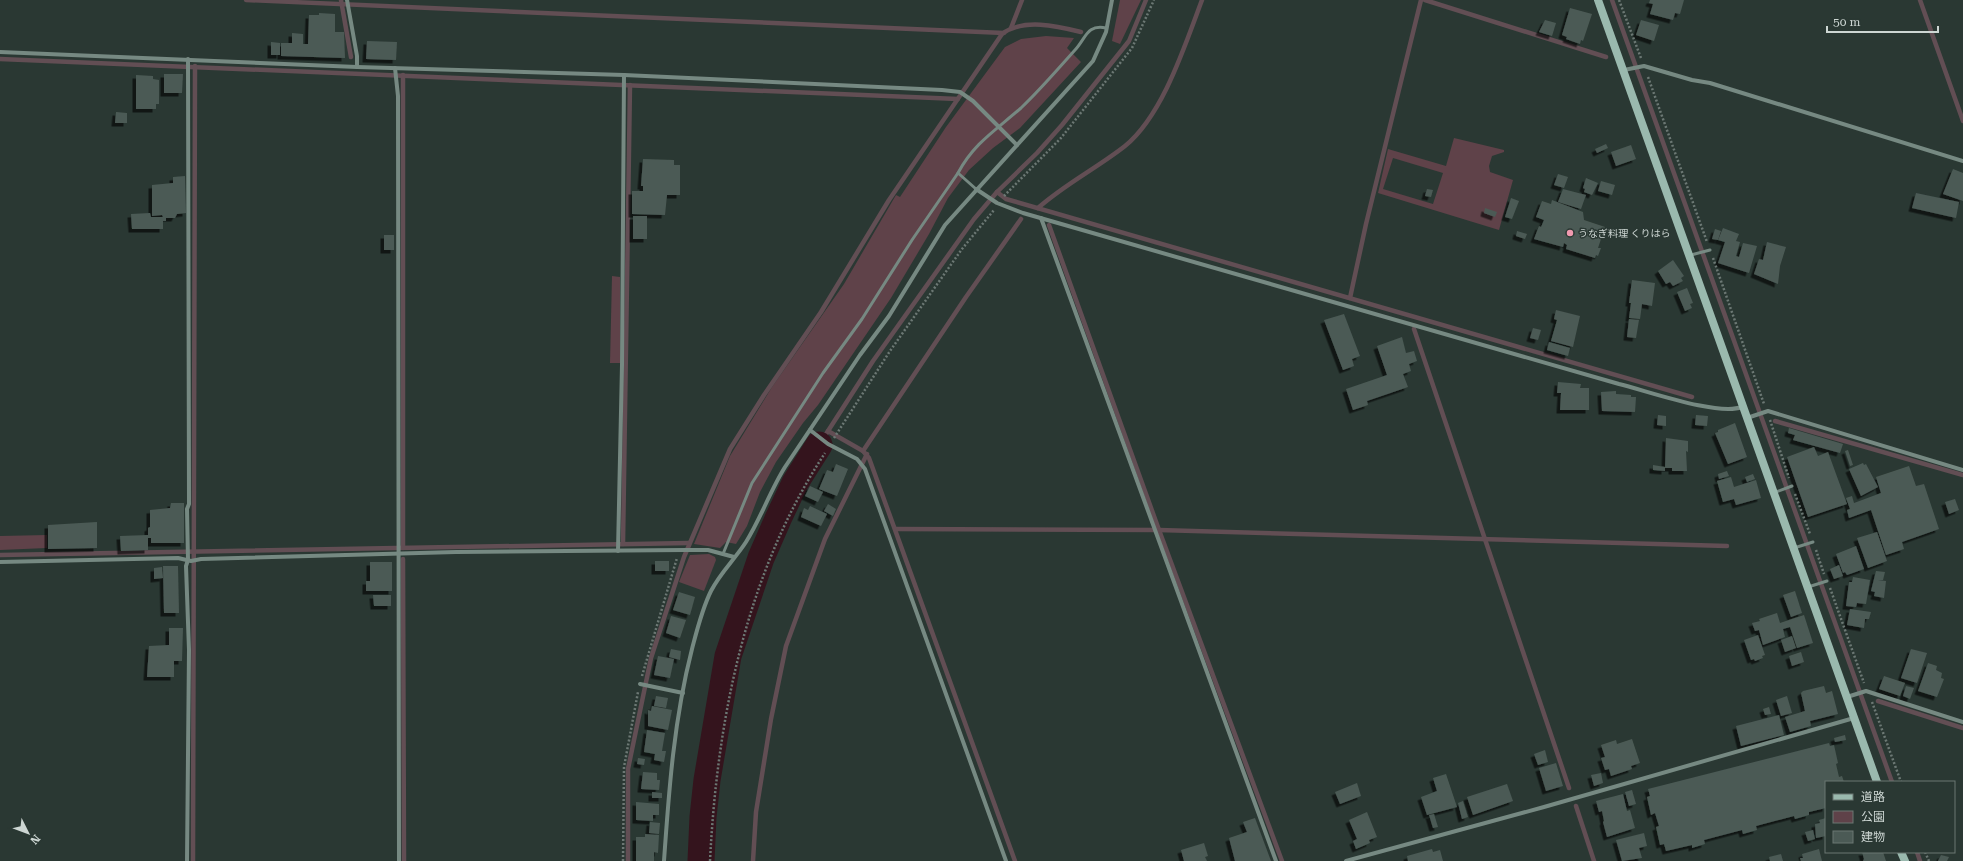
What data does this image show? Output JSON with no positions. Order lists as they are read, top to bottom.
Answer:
{
  "places": ["うなぎ料理 くりはら"],
  "legend": ["道路", "公園", "建物"],
  "scale_bar": "50 m",
  "north": "bottom right"
}
